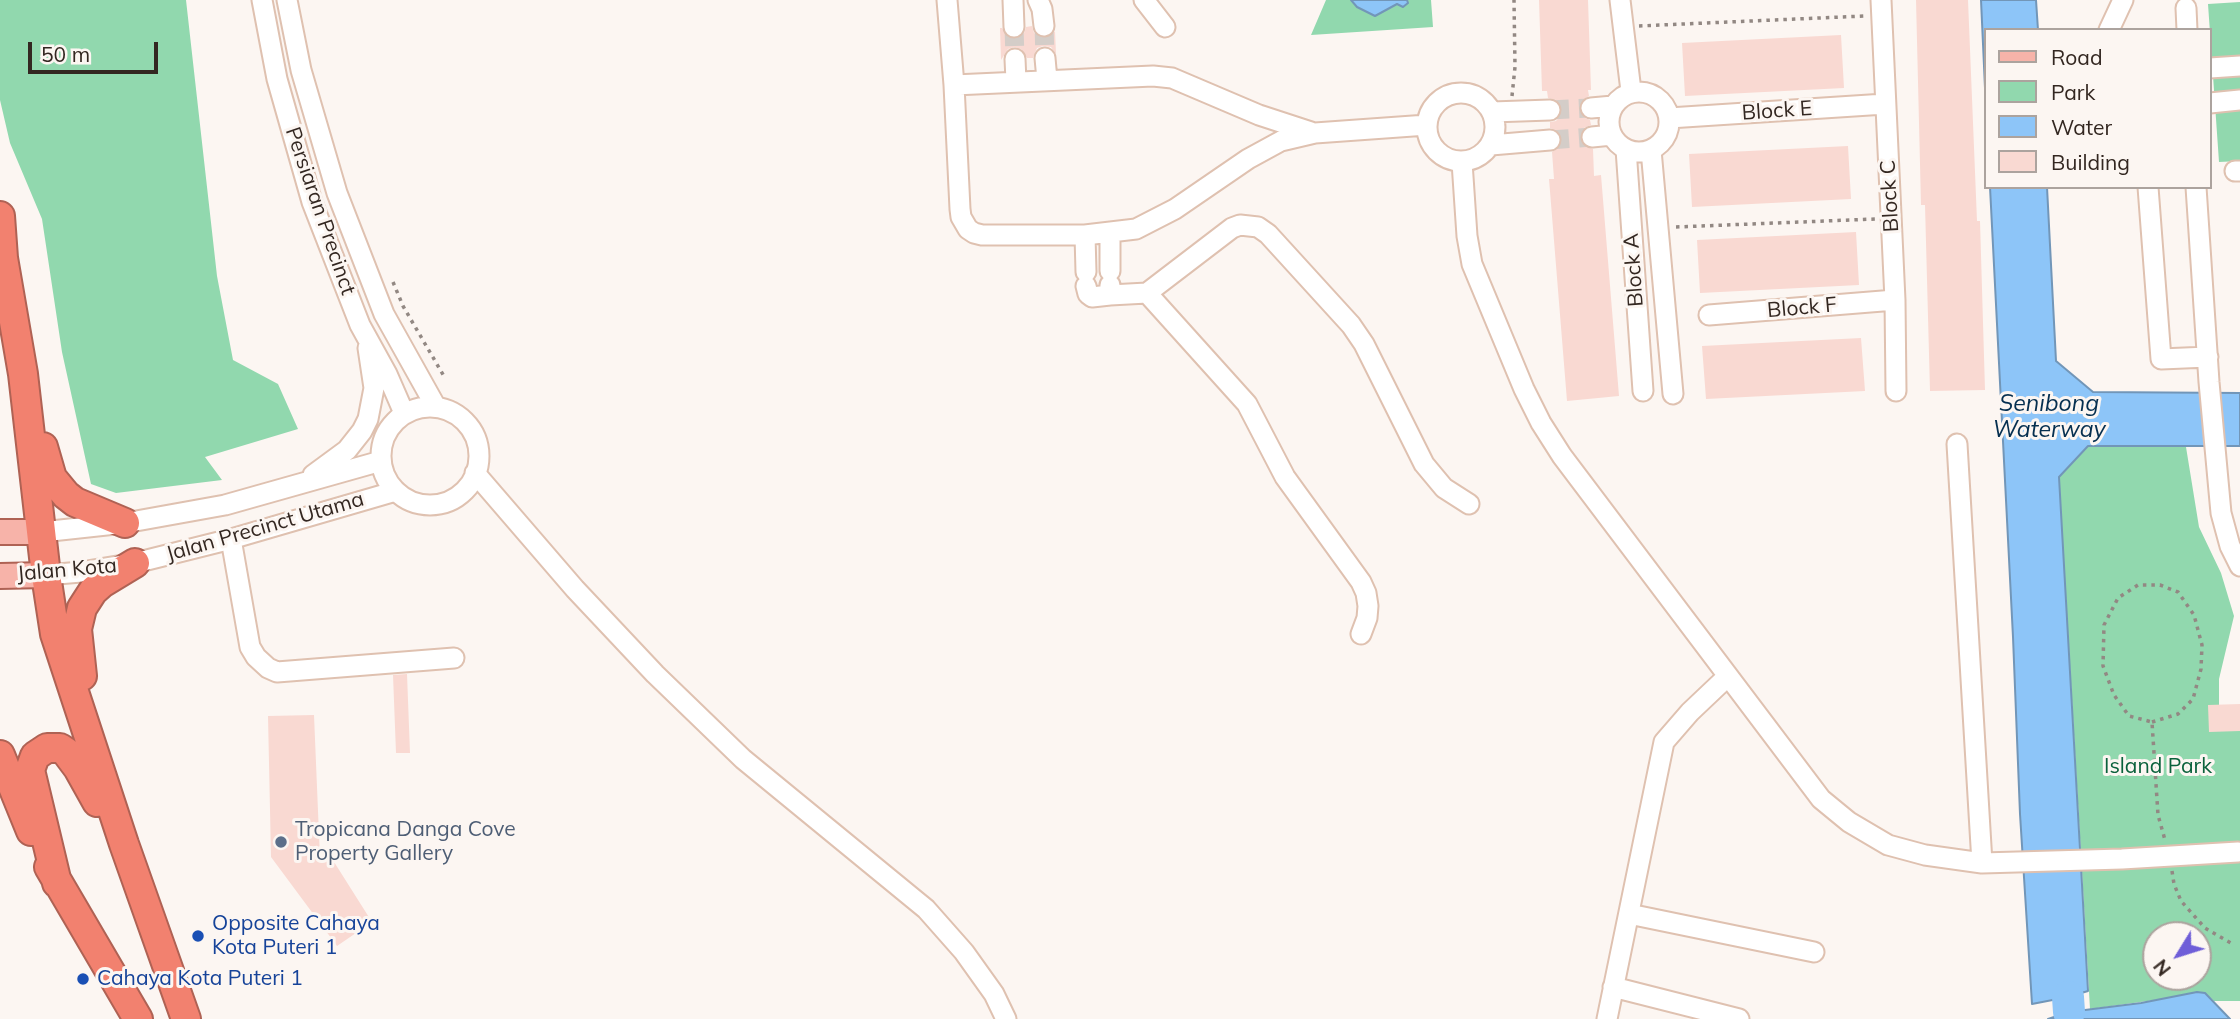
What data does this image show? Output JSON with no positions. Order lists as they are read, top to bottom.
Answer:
{
  "streets": {
    "main road": ["Jalan Kota"],
    "street": [
      "Block E",
      "Block C",
      "Persiaran Precinct",
      "Block A",
      "Block F",
      "Jalan Precinct Utama"
    ]
  },
  "crossings": [
    ["Block E", "Block C"],
    ["Block E", "Block A"],
    ["Block C", "Block F"],
    ["Persiaran Precinct", "Jalan Precinct Utama"],
    ["Jalan Precinct Utama", "Jalan Kota"]
  ],
  "water": ["Senibong Waterway"],
  "parks": ["Island Park"],
  "places": ["Tropicana Danga Cove Property Gallery", "Opposite Cahaya Kota Puteri 1", "Cahaya Kota Puteri 1"],
  "legend": [
    "Road",
    "Park",
    "Water",
    "Building"
  ],
  "scale_bar": "50 m",
  "north": "bottom left"
}
